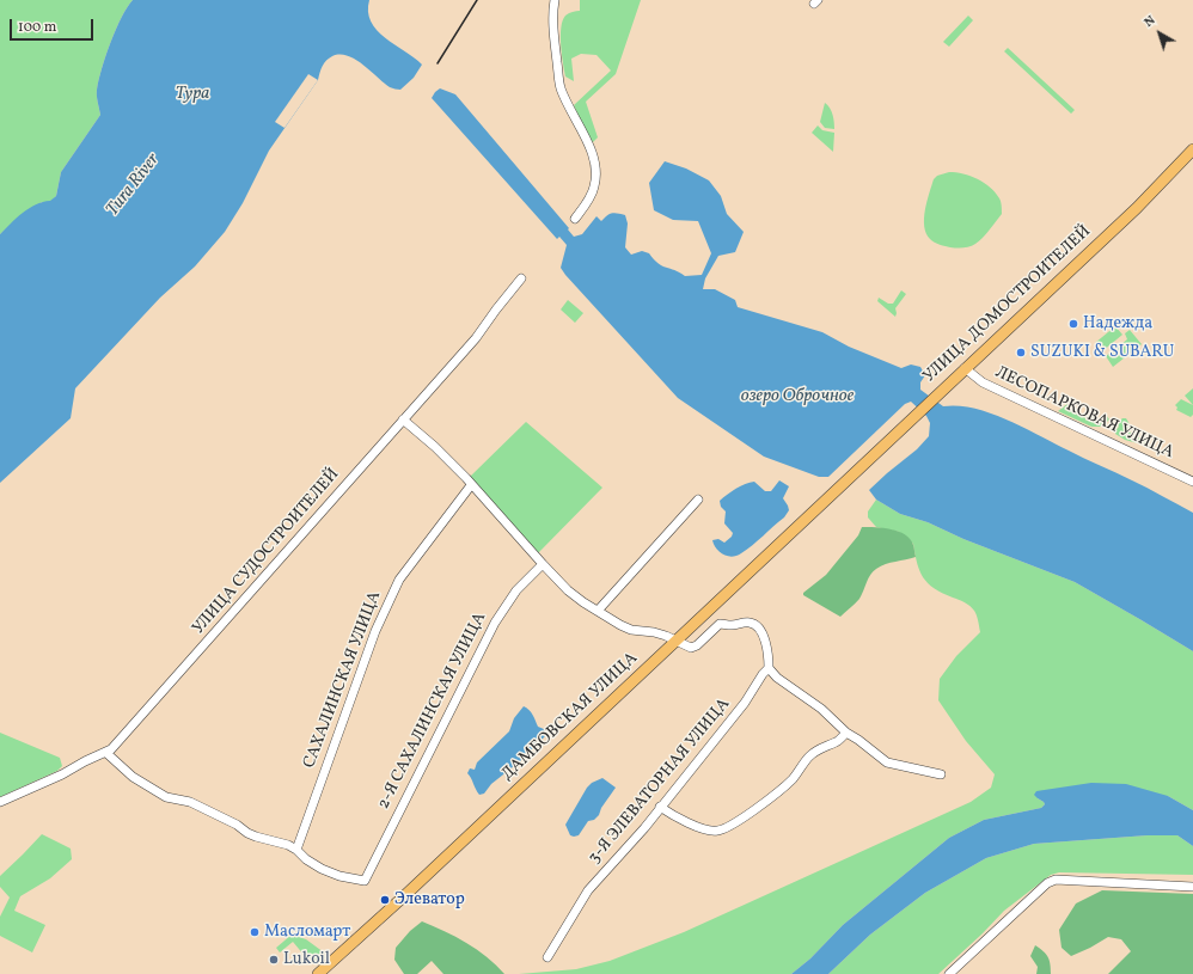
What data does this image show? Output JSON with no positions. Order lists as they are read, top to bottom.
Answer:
{
  "streets": {
    "main road": ["УЛИЦА ДОМОСТРОИТЕЛЕЙ", "ДАМБОВСКАЯ УЛИЦА"],
    "street": [
      "ЛЕСОПАРКОВАЯ УЛИЦА",
      "УЛИЦА СУДОСТРОИТЕЛЕЙ",
      "САХАЛИНСКАЯ УЛИЦА",
      "2-Я САХАЛИНСКАЯ УЛИЦА",
      "3-Я ЭЛЕВАТОРНАЯ УЛИЦА"
    ]
  },
  "crossings": [
    ["УЛИЦА ДОМОСТРОИТЕЛЕЙ", "ЛЕСОПАРКОВАЯ УЛИЦА"],
    ["УЛИЦА ДОМОСТРОИТЕЛЕЙ", "ДАМБОВСКАЯ УЛИЦА"],
    ["САХАЛИНСКАЯ УЛИЦА", "2-Я САХАЛИНСКАЯ УЛИЦА"]
  ],
  "water": ["Тура", "Tura River", "озеро Оброчное"],
  "places": [
    "Надежда",
    "SUZUKI & SUBARU",
    "Элеватор",
    "Масломарт",
    "Lukoil"
  ],
  "scale_bar": "100 m",
  "north": "top left"
}
